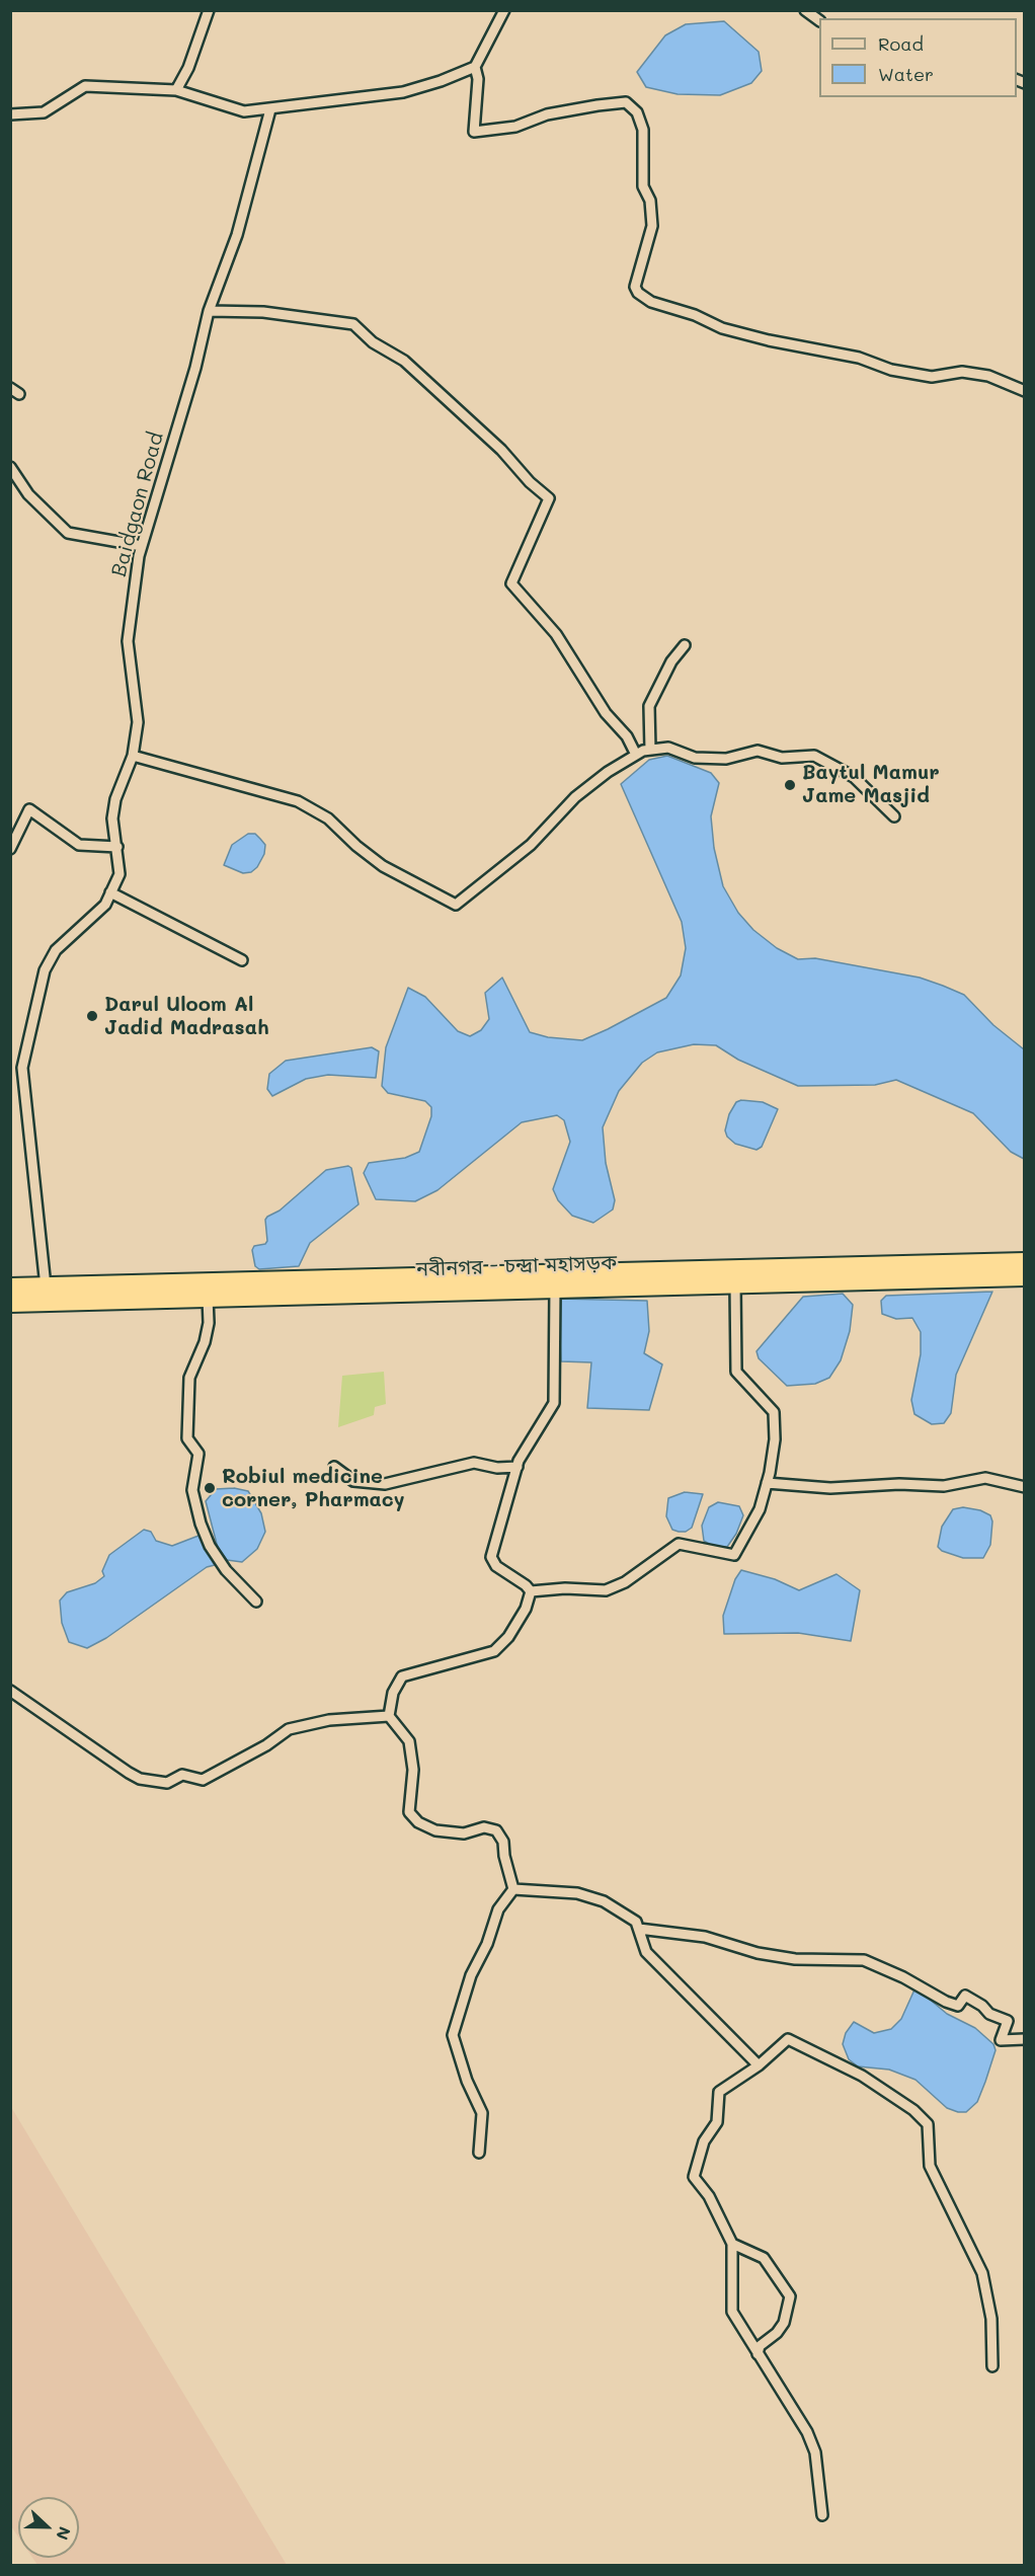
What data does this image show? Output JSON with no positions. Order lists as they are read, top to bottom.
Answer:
{
  "streets": {
    "highway": ["নবীনগর - চন্দ্রা মহাসড়ক"],
    "street": ["Baidgaon Road"]
  },
  "crossings": [
    ["Baidgaon Road", "নবীনগর - চন্দ্রা মহাসড়ক"]
  ],
  "places": ["Baytul Mamur Jame Masjid", "Darul Uloom Al Jadid Madrasah", "Robiul medicine corner, Pharmacy"],
  "legend": ["Road", "Water"],
  "north": "right"
}
